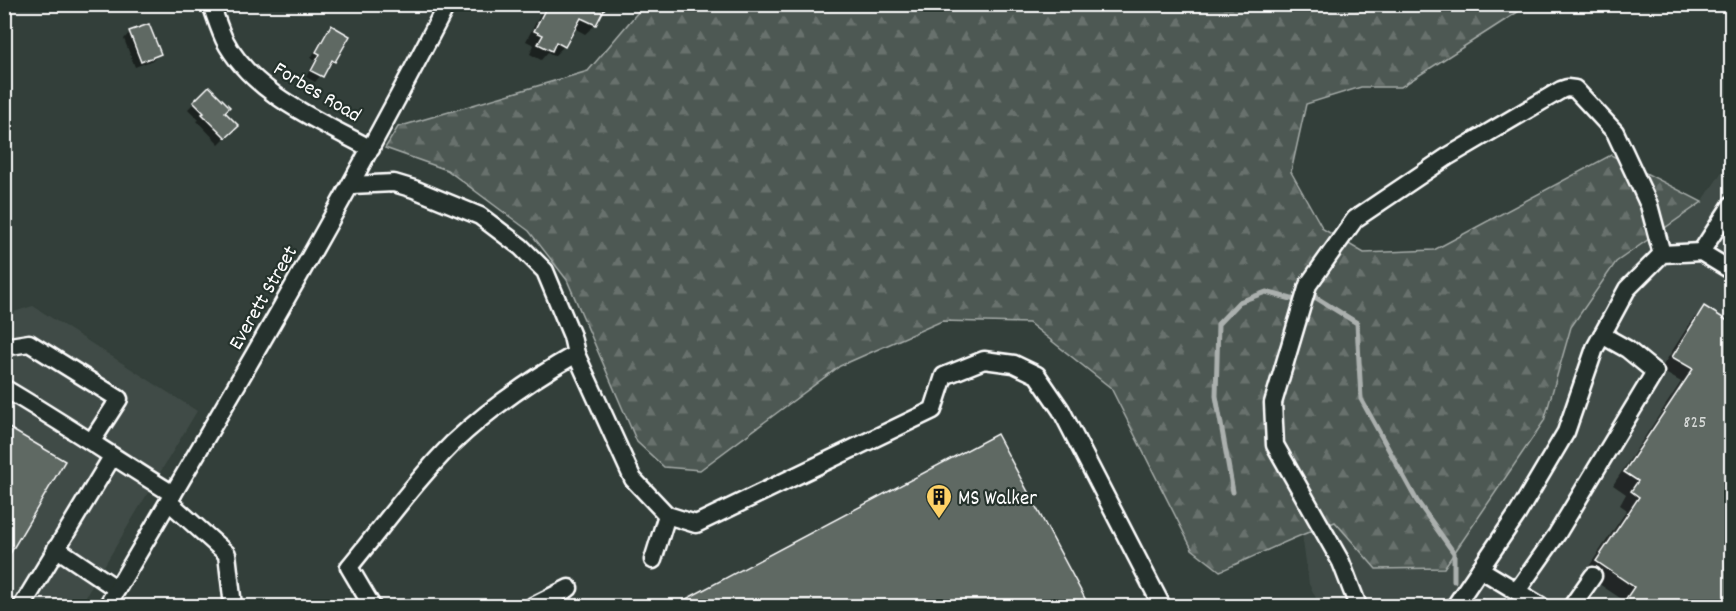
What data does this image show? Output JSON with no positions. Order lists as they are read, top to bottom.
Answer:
{
  "streets": {
    "street": ["Forbes Road", "Everett Street"]
  },
  "crossings": [
    ["Forbes Road", "Everett Street"]
  ],
  "places": {
    "building": ["MS Walker"]
  },
  "house_numbers": ["825"]
}
